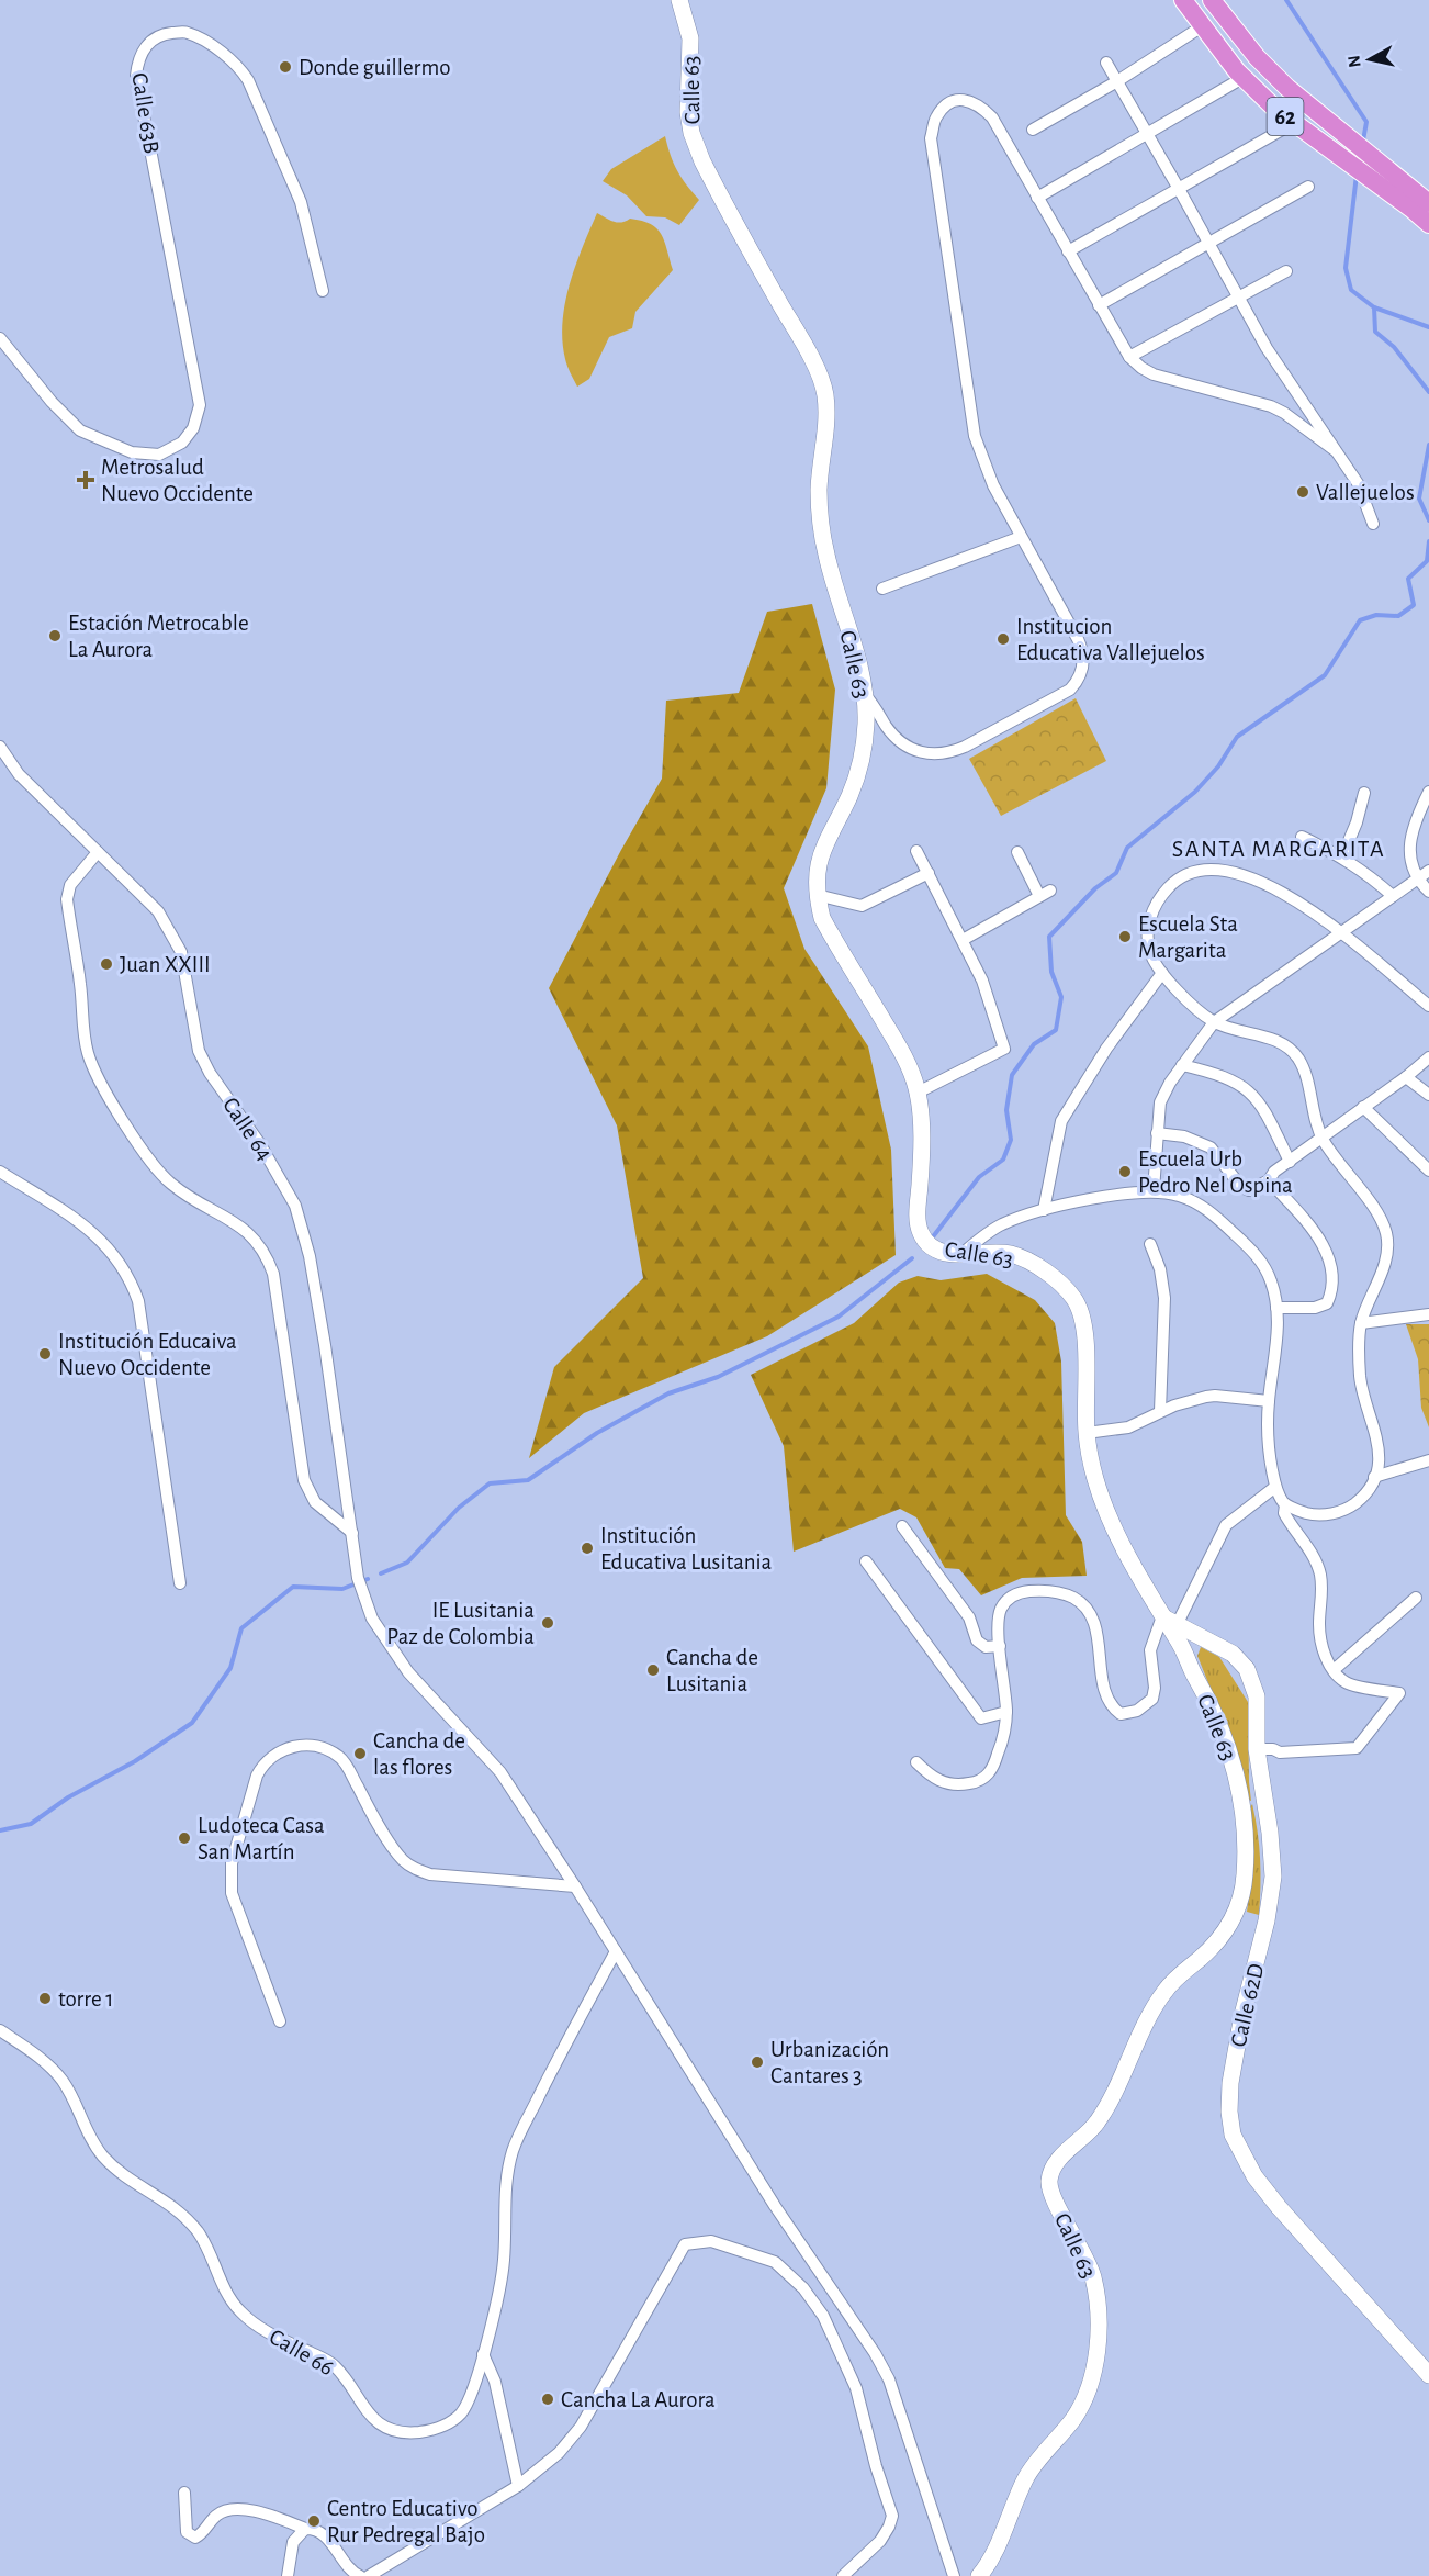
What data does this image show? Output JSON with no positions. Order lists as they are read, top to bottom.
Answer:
{
  "streets": {
    "highway": ["62"],
    "main road": ["Calle 63", "Calle 62D"],
    "street": ["Calle 63B", "Calle 64", "Calle 66"]
  },
  "crossings": [
    ["Calle 63", "Calle 62D"],
    ["Calle 64", "Calle 66"]
  ],
  "districts": ["SANTA MARGARITA"],
  "places": {
    "other": [
      "Donde guillermo",
      "Vallejuelos",
      "Estación Metrocable La Aurora",
      "Institucion Educativa Vallejuelos",
      "Escuela Sta Margarita",
      "Juan XXIII",
      "Escuela Urb Pedro Nel Ospina",
      "Institución Educaiva Nuevo Occidente",
      "Institución Educativa Lusitania",
      "IE Lusitania Paz de Colombia",
      "Cancha de Lusitania",
      "Cancha de las flores",
      "Ludoteca Casa San Martín",
      "torre 1",
      "Urbanización Cantares 3",
      "Cancha La Aurora",
      "Centro Educativo Rur Pedregal Bajo"
    ],
    "health": ["Metrosalud Nuevo Occidente"]
  },
  "north": "left"
}
